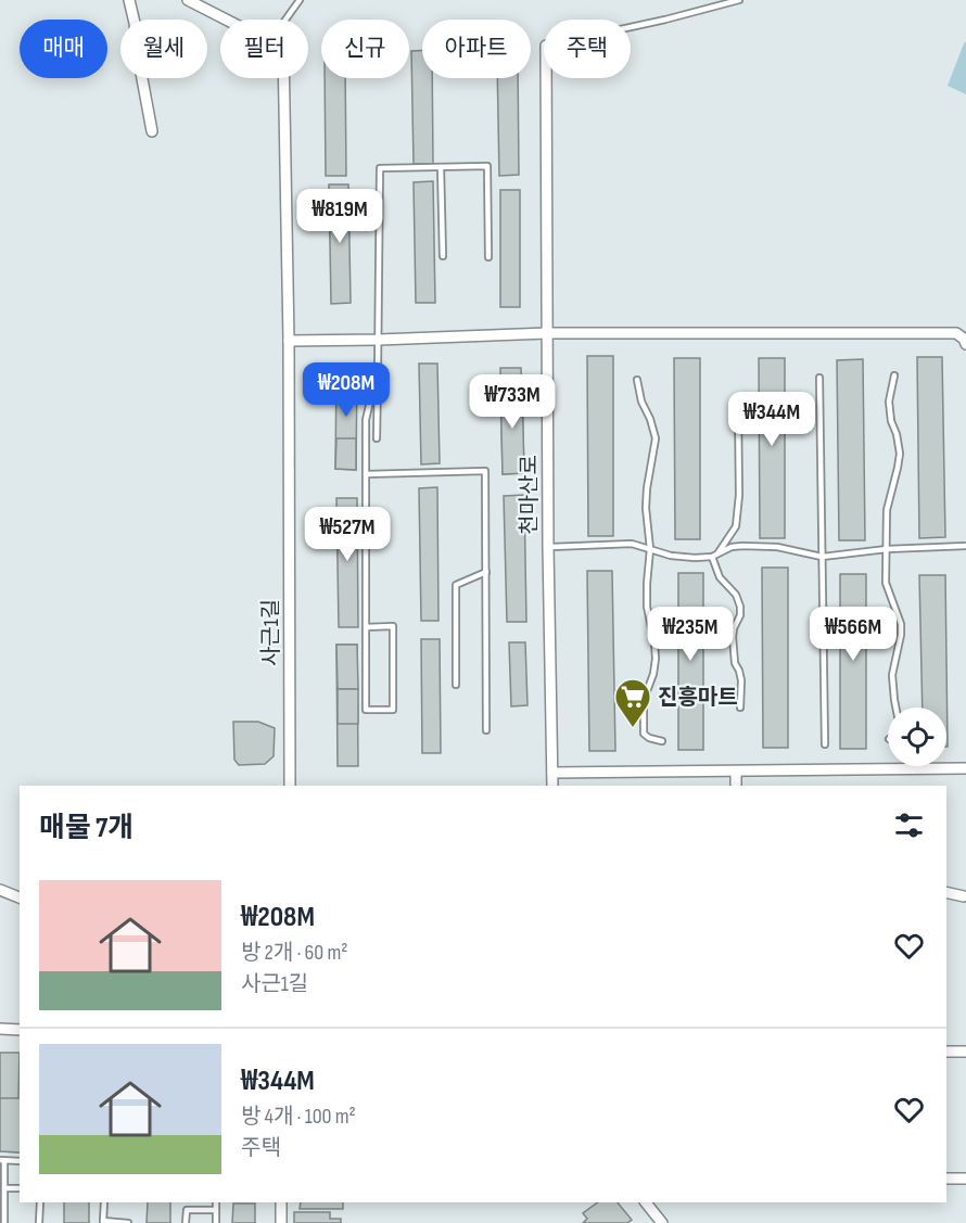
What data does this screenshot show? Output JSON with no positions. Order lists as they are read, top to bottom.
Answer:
{
  "streets": {
    "street": ["천마산로", "사근1길"]
  },
  "places": {
    "supermarket": ["진흥마트"]
  },
  "page": {
    "chip": [
      "매매",
      "월세",
      "필터",
      "신규",
      "아파트",
      "주택"
    ],
    "price": [
      "₩819M",
      "₩208M",
      "₩733M",
      "₩344M",
      "₩527M",
      "₩235M",
      "₩566M"
    ],
    "heading": "매물 7개",
    "list": [
      {
        "name": "₩208M",
        "note": "방 2개 · 60 m² · 사근1길"
      },
      {
        "name": "₩344M",
        "note": "방 4개 · 100 m² · 주택"
      }
    ]
  }
}
